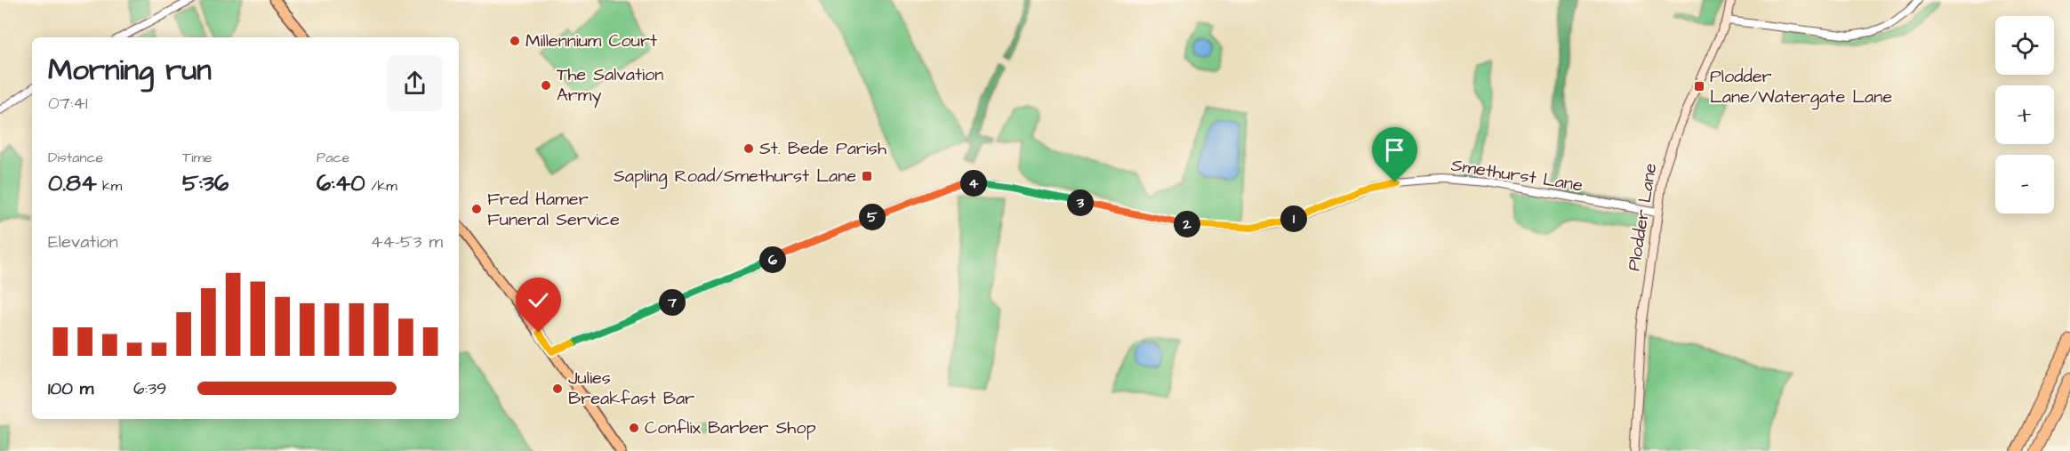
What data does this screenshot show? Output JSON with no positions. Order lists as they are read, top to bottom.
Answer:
{
  "streets": {
    "main road": ["Plodder Lane"],
    "street": ["Smethurst Lane"]
  },
  "crossings": [
    ["Smethurst Lane", "Plodder Lane"]
  ],
  "places": {
    "other": [
      "Millennium Court",
      "The Salvation Army",
      "St. Bede Parish",
      "Fred Hamer Funeral Service",
      "Julies Breakfast Bar",
      "Conflix Barber Shop"
    ],
    "transit": ["Plodder Lane/Watergate Lane", "Sapling Road/Smethurst Lane"]
  },
  "page": {
    "map_buttons": ["+", "−"],
    "heading": ["Morning run", "07:41"],
    "stats": [
      ["Distance", "0.84 km"],
      ["Time", "5:36"],
      ["Pace", "6:40 /km"]
    ],
    "pins": [
      "4",
      "3",
      "5",
      "1",
      "2",
      "6",
      "7"
    ],
    "chart": ["Elevation", "44–53 m"],
    "list": [
      {
        "name": "100 m",
        "note": "6:39"
      }
    ]
  }
}
